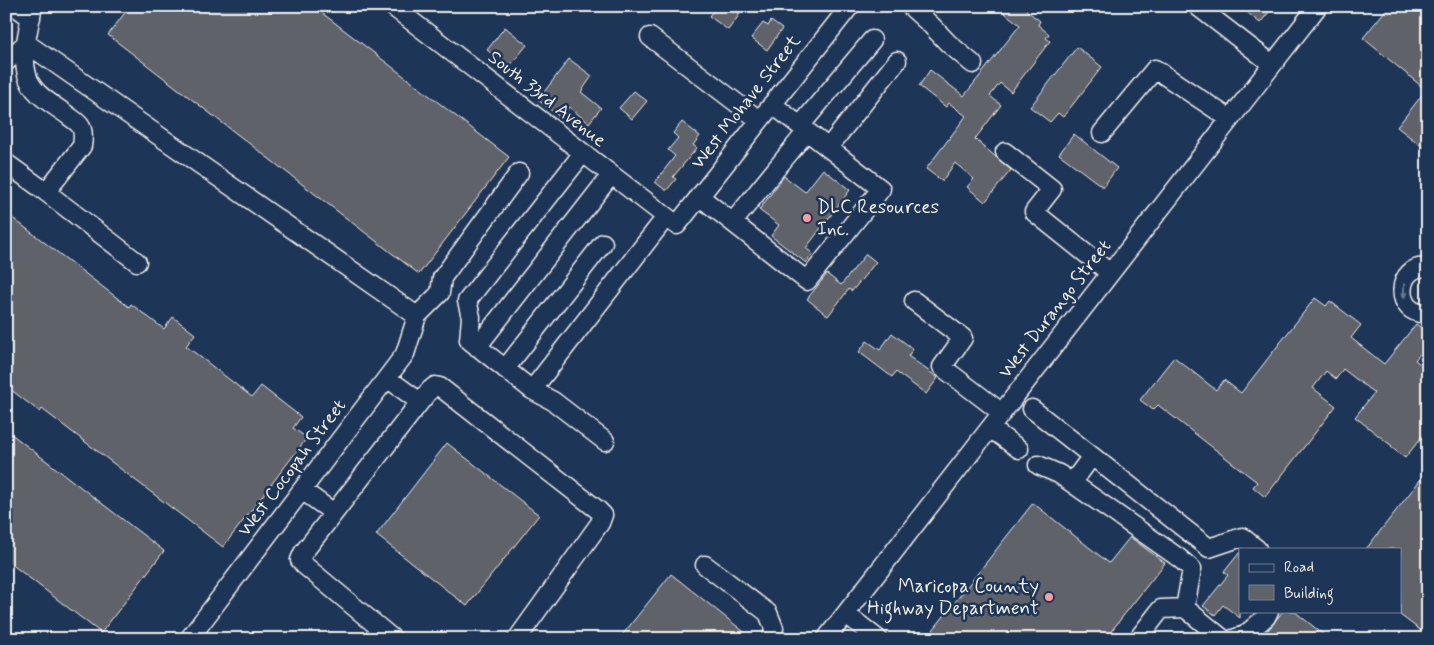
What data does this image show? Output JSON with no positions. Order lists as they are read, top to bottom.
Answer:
{
  "streets": {
    "street": [
      "South 33rd Avenue",
      "West Mohave Street",
      "West Durango Street",
      "West Cocopah Street"
    ]
  },
  "crossings": [
    ["South 33rd Avenue", "West Mohave Street"]
  ],
  "places": ["DLC Resources Inc.", "Maricopa County Highway Department"],
  "legend": ["Road", "Building"]
}
